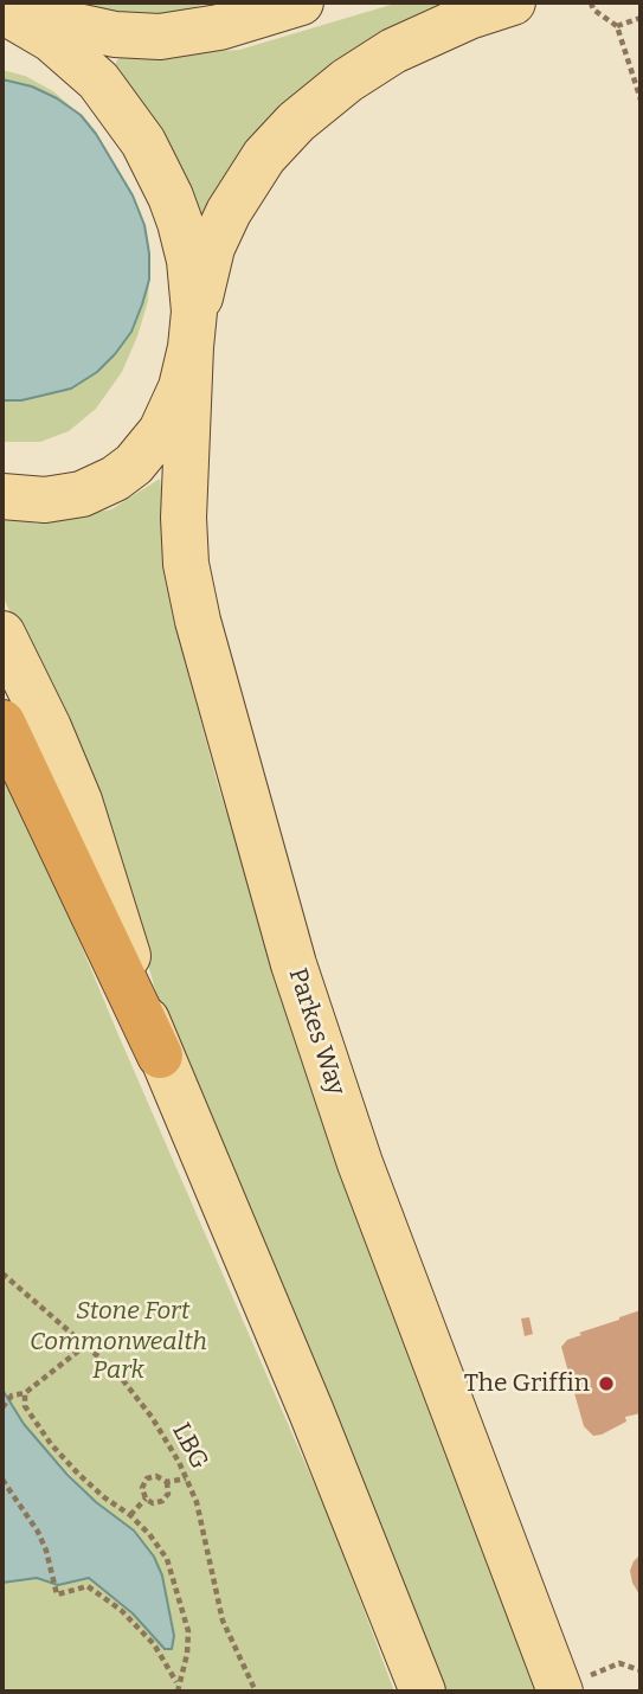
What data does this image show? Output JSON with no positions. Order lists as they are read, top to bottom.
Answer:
{
  "streets": {
    "main road": ["Parkes Way"],
    "path": ["LBG"]
  },
  "parks": ["Stone Fort", "Commonwealth Park"],
  "places": ["The Griffin"]
}
